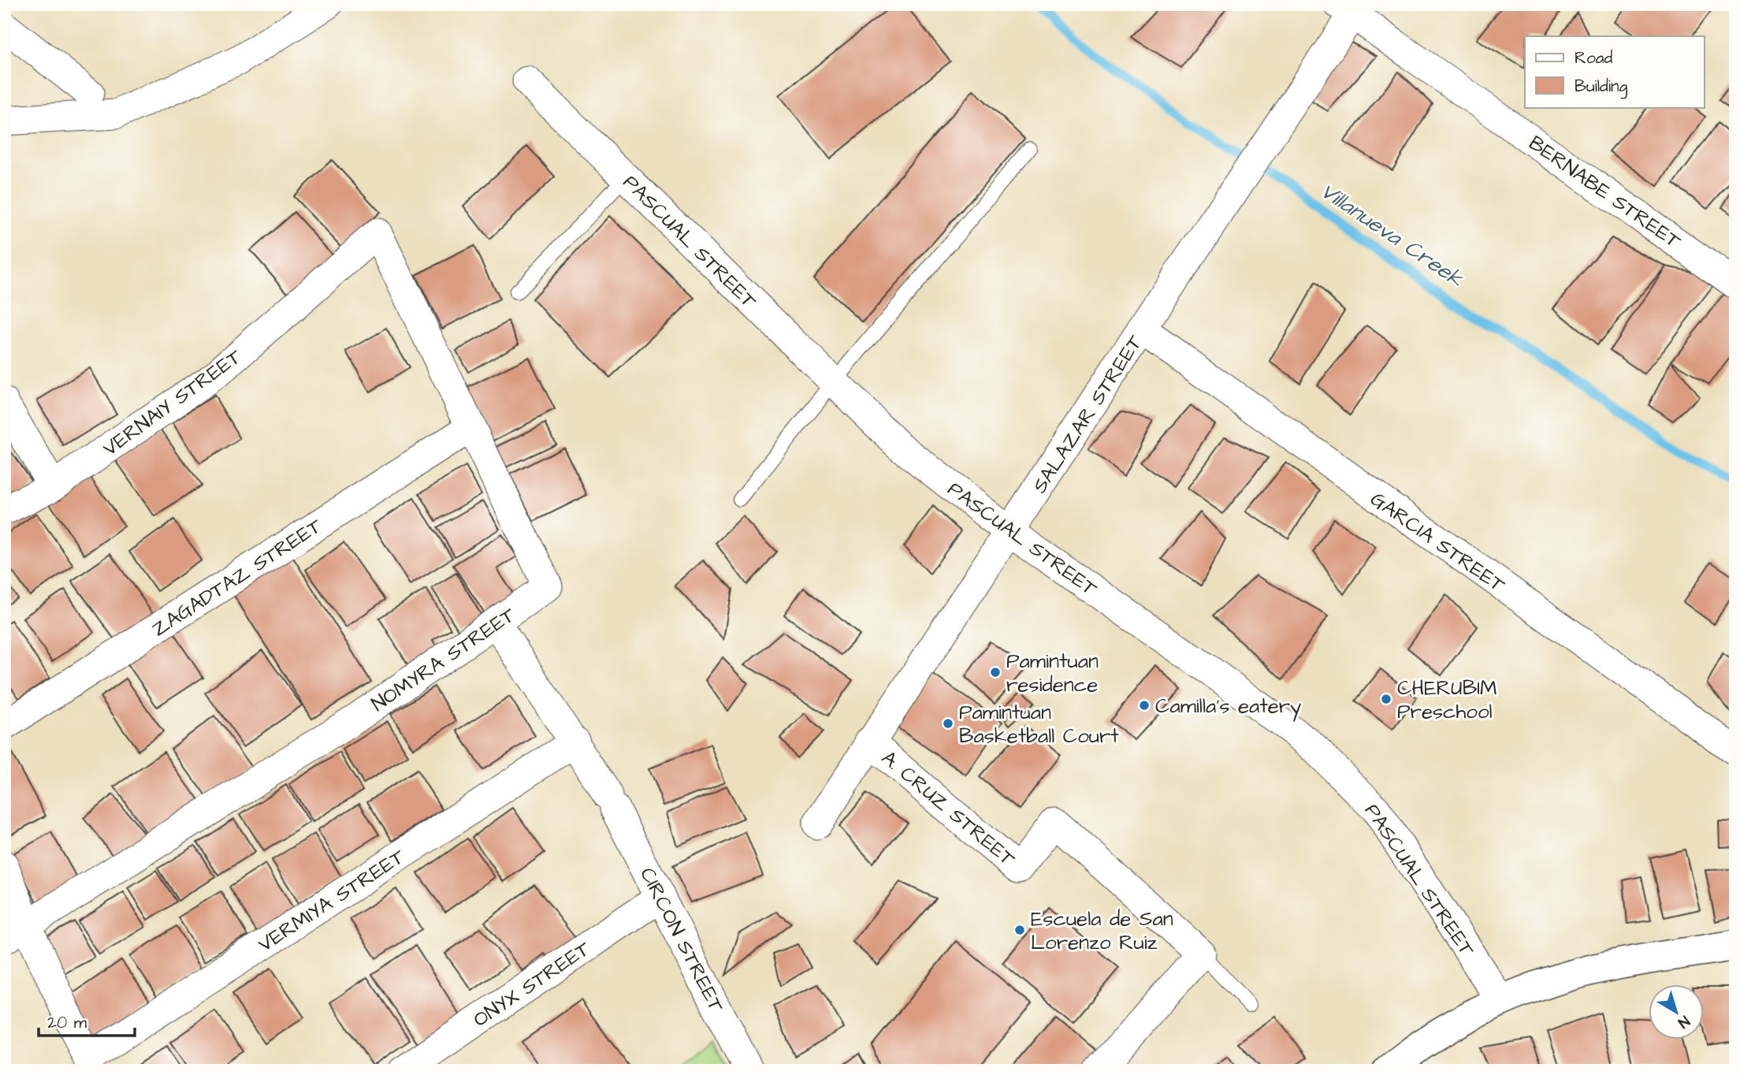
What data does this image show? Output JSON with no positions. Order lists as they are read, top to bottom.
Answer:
{
  "streets": {
    "street": [
      "BERNABE STREET",
      "PASCUAL STREET",
      "VERNAIY STREET",
      "SALAZAR STREET",
      "GARCIA STREET",
      "ZAGADTAZ STREET",
      "NOMYRA STREET",
      "A. CRUZ STREET",
      "VERMIYA STREET",
      "CIRCON STREET",
      "ONYX STREET"
    ]
  },
  "crossings": [
    ["BERNABE STREET", "SALAZAR STREET"],
    ["PASCUAL STREET", "SALAZAR STREET"],
    ["VERNAIY STREET", "NOMYRA STREET"],
    ["SALAZAR STREET", "GARCIA STREET"],
    ["SALAZAR STREET", "A. CRUZ STREET"],
    ["ZAGADTAZ STREET", "NOMYRA STREET"],
    ["NOMYRA STREET", "VERMIYA STREET"],
    ["NOMYRA STREET", "CIRCON STREET"],
    ["VERMIYA STREET", "CIRCON STREET"],
    ["CIRCON STREET", "ONYX STREET"]
  ],
  "water": ["Villanueva Creek"],
  "places": [
    "Pamintuan residence",
    "CHERUBIM Preschool",
    "Camilla's eatery",
    "Pamintuan Basketball Court",
    "Escuela de San Lorenzo Ruiz"
  ],
  "legend": ["Road", "Building"],
  "scale_bar": "20 m",
  "north": "bottom right"
}
